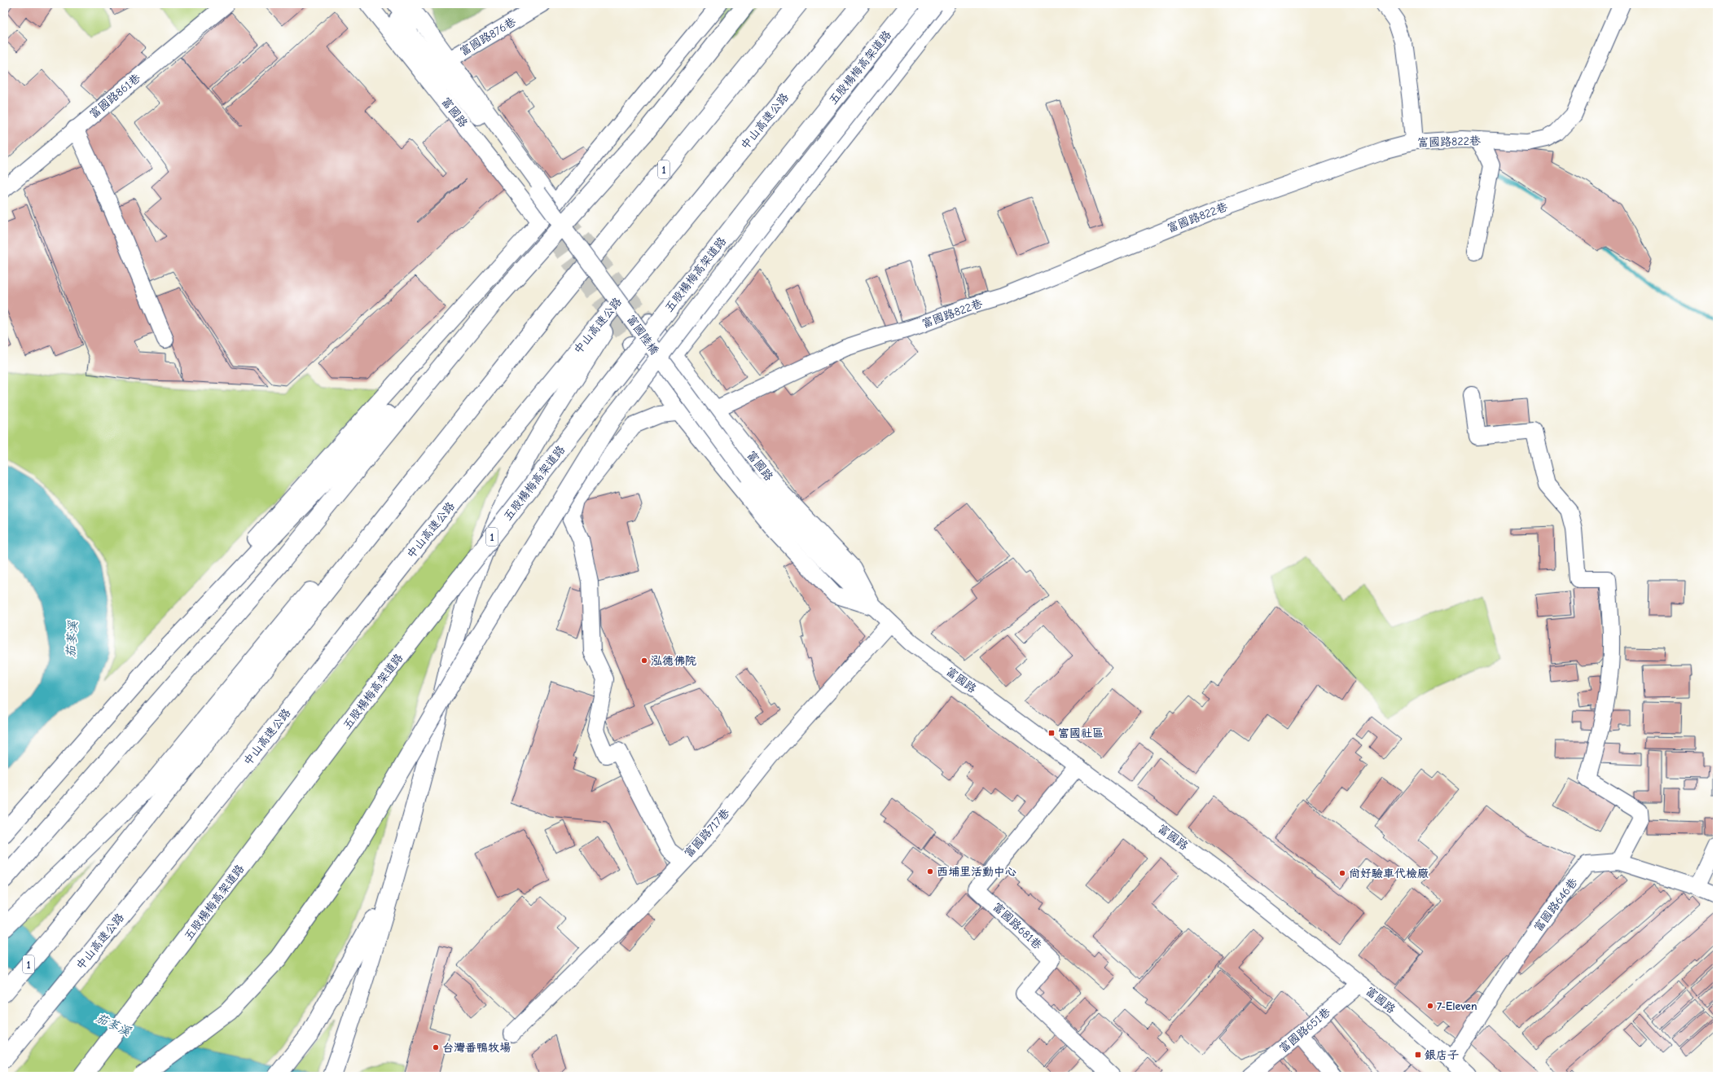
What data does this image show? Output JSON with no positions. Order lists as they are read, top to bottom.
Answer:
{
  "streets": {
    "highway": ["五股楊梅高架道路", "中山高速公路", "1"],
    "street": [
      "富國路876巷",
      "富國路861巷",
      "富國路",
      "富國路822巷",
      "富國陸橋",
      "富國路717巷",
      "富國路646巷",
      "富國路681巷",
      "富國路651巷"
    ]
  },
  "crossings": [
    ["富國路", "富國路822巷"],
    ["富國路", "富國陸橋"],
    ["富國路", "富國路717巷"],
    ["富國路", "富國路646巷"],
    ["富國路", "富國路681巷"],
    ["富國路", "富國路651巷"]
  ],
  "water": ["茄苳溪"],
  "places": {
    "other": [
      "泓德佛院",
      "西埔里活動中心",
      "尚好驗車代檢廠",
      "7-Eleven",
      "台灣番鴨牧場"
    ],
    "transit": ["富國社區", "銀店子"]
  }
}
